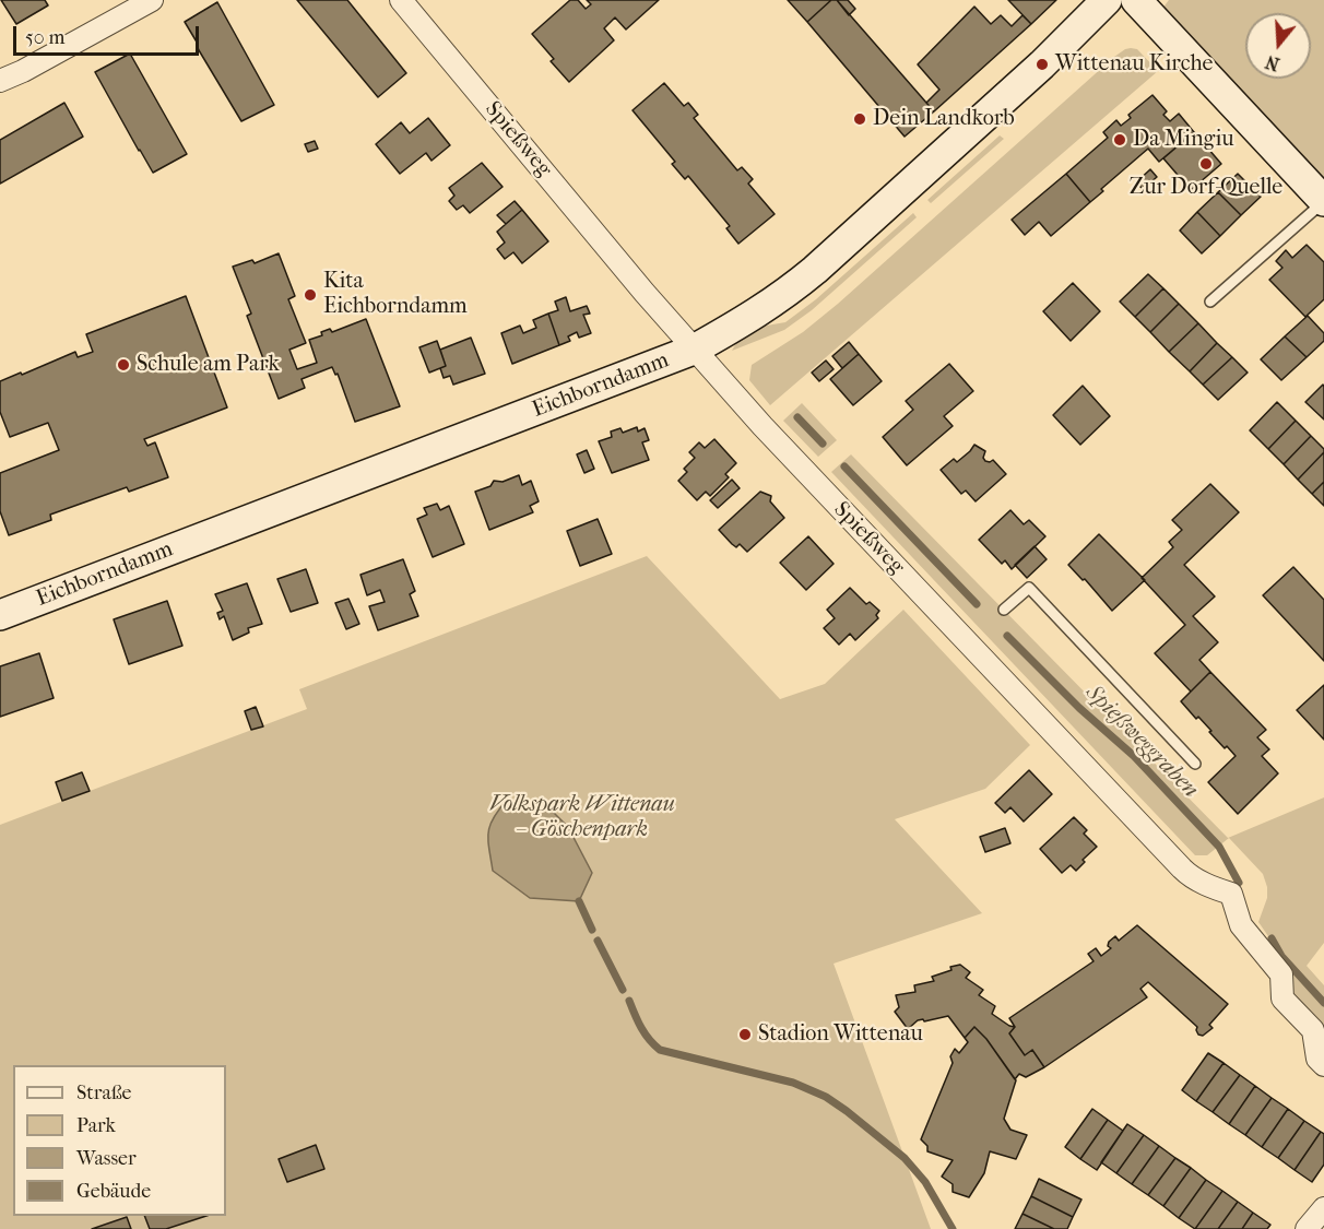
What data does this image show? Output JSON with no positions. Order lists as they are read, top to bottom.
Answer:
{
  "streets": {
    "main road": ["Eichborndamm"],
    "street": ["Spießweg"]
  },
  "crossings": [
    ["Spießweg", "Eichborndamm"]
  ],
  "water": ["Spießweggraben"],
  "parks": ["Volkspark Wittenau – Göschenpark"],
  "places": [
    "Wittenau Kirche",
    "Dein Landkorb",
    "Da Mingiu",
    "Zur Dorf-Quelle",
    "Kita Eichborndamm",
    "Schule am Park",
    "Stadion Wittenau"
  ],
  "legend": [
    "Straße",
    "Park",
    "Wasser",
    "Gebäude"
  ],
  "scale_bar": "50 m",
  "north": "bottom"
}
